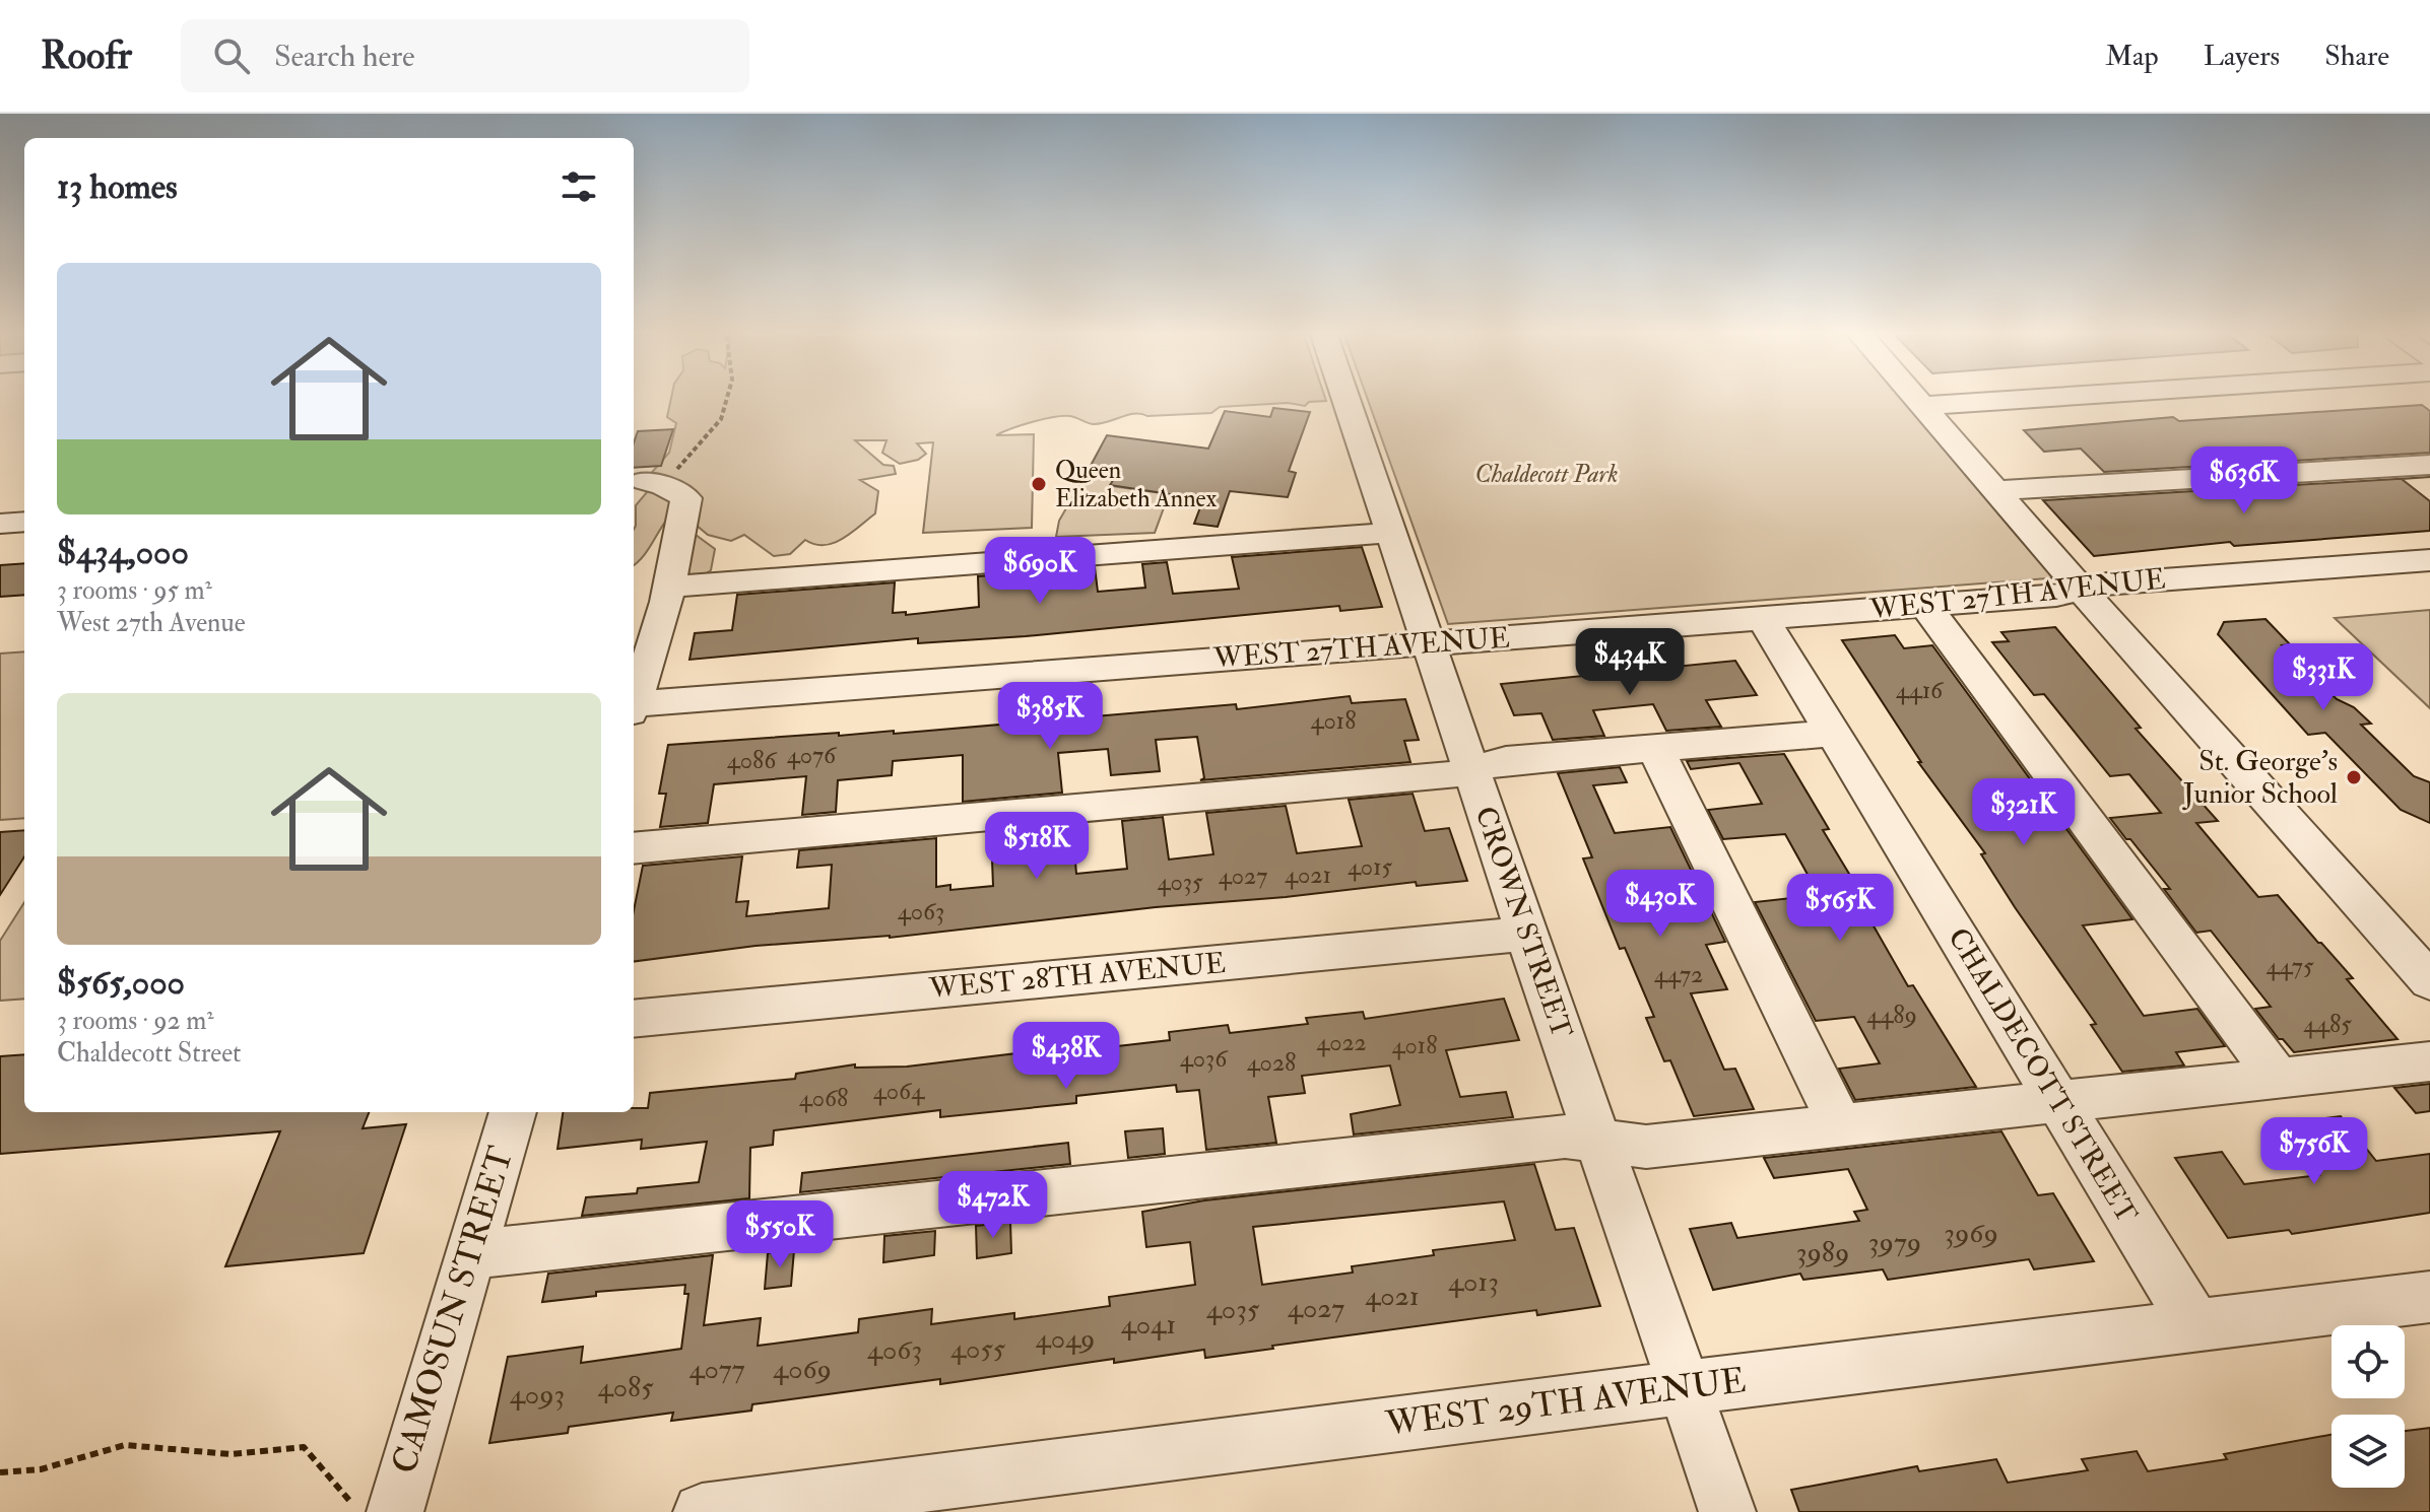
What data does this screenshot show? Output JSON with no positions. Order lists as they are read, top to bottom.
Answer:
{
  "streets": {
    "street": [
      "WEST 27TH AVENUE",
      "CROWN STREET",
      "WEST 28TH AVENUE",
      "CHALDECOTT STREET",
      "CAMOSUN STREET",
      "WEST 29TH AVENUE"
    ]
  },
  "crossings": [
    ["WEST 27TH AVENUE", "CROWN STREET"],
    ["WEST 27TH AVENUE", "CHALDECOTT STREET"],
    ["CROWN STREET", "WEST 28TH AVENUE"],
    ["CROWN STREET", "WEST 29TH AVENUE"],
    ["CHALDECOTT STREET", "WEST 29TH AVENUE"]
  ],
  "parks": ["Chaldecott Park"],
  "places": ["Queen Elizabeth Annex", "St. George's Junior School"],
  "house_numbers": [
    "4416",
    "4018",
    "4076",
    "4086",
    "4015",
    "4021",
    "4027",
    "4035",
    "4063",
    "4475",
    "4472",
    "4489",
    "4485",
    "4022",
    "4018",
    "4036",
    "4028",
    "4064",
    "4068",
    "3969",
    "3979",
    "3989",
    "4013",
    "4021",
    "4027",
    "4035",
    "4041",
    "4049",
    "4055",
    "4063",
    "4077",
    "4069",
    "4085",
    "4093"
  ],
  "page": {
    "header": "Roofr",
    "search": "Search here",
    "nav": ["Map", "Layers", "Share"],
    "heading": "13 homes",
    "list": [
      {
        "name": "$434,000",
        "note": "3 rooms · 95 m² · West 27th Avenue"
      },
      {
        "name": "$565,000",
        "note": "3 rooms · 92 m² · Chaldecott Street"
      }
    ],
    "price": [
      "$636K",
      "$690K",
      "$434K",
      "$331K",
      "$385K",
      "$321K",
      "$518K",
      "$430K",
      "$565K",
      "$438K",
      "$756K",
      "$472K",
      "$550K"
    ]
  }
}
